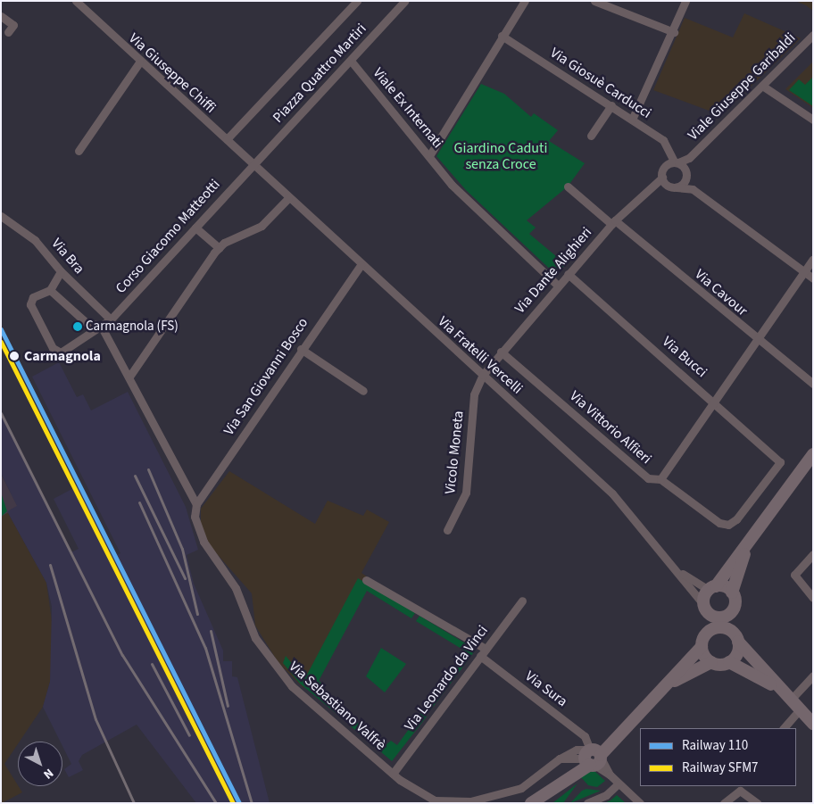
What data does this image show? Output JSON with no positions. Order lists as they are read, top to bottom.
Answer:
{
  "streets": {
    "street": [
      "Via Giuseppe Chiffi",
      "Piazza Quattro Martiri",
      "Via Giosuè Carducci",
      "Viale Giuseppe Garibaldi",
      "Viale Ex Internati",
      "Corso Giacomo Matteotti",
      "Via Bra",
      "Via Dante Alighieri",
      "Via Cavour",
      "Via Fratelli Vercelli",
      "Via Bucci",
      "Via San Giovanni Bosco",
      "Via Vittorio Alfieri",
      "Vicolo Moneta",
      "Via Leonardo da Vinci",
      "Via Sura",
      "Via Sebastiano Valfrè"
    ]
  },
  "crossings": [
    ["Via Giuseppe Chiffi", "Piazza Quattro Martiri"],
    ["Via Giuseppe Chiffi", "Corso Giacomo Matteotti"],
    ["Via Giuseppe Chiffi", "Via Fratelli Vercelli"],
    ["Piazza Quattro Martiri", "Viale Ex Internati"],
    ["Piazza Quattro Martiri", "Corso Giacomo Matteotti"],
    ["Piazza Quattro Martiri", "Via Fratelli Vercelli"],
    ["Via Giosuè Carducci", "Viale Giuseppe Garibaldi"],
    ["Via Giosuè Carducci", "Via Dante Alighieri"],
    ["Viale Giuseppe Garibaldi", "Via Dante Alighieri"],
    ["Viale Ex Internati", "Via Dante Alighieri"],
    ["Corso Giacomo Matteotti", "Via Bra"],
    ["Corso Giacomo Matteotti", "Via Fratelli Vercelli"],
    ["Corso Giacomo Matteotti", "Via Sebastiano Valfrè"],
    ["Via Dante Alighieri", "Via Cavour"],
    ["Via Dante Alighieri", "Via Fratelli Vercelli"],
    ["Via Dante Alighieri", "Via Bucci"],
    ["Via Dante Alighieri", "Via Vittorio Alfieri"],
    ["Via Dante Alighieri", "Vicolo Moneta"],
    ["Via Fratelli Vercelli", "Via San Giovanni Bosco"],
    ["Via Fratelli Vercelli", "Vicolo Moneta"],
    ["Via Bucci", "Via Vittorio Alfieri"],
    ["Via San Giovanni Bosco", "Via Sebastiano Valfrè"],
    ["Via Leonardo da Vinci", "Via Sura"],
    ["Via Leonardo da Vinci", "Via Sebastiano Valfrè"],
    ["Via Sura", "Via Sebastiano Valfrè"]
  ],
  "parks": ["Giardino Caduti senza Croce"],
  "places": ["Carmagnola (FS)", "Carmagnola"],
  "lines": ["rail line 110", "rail line SFM7"],
  "legend": ["Railway 110", "Railway SFM7"],
  "north": "bottom right"
}
